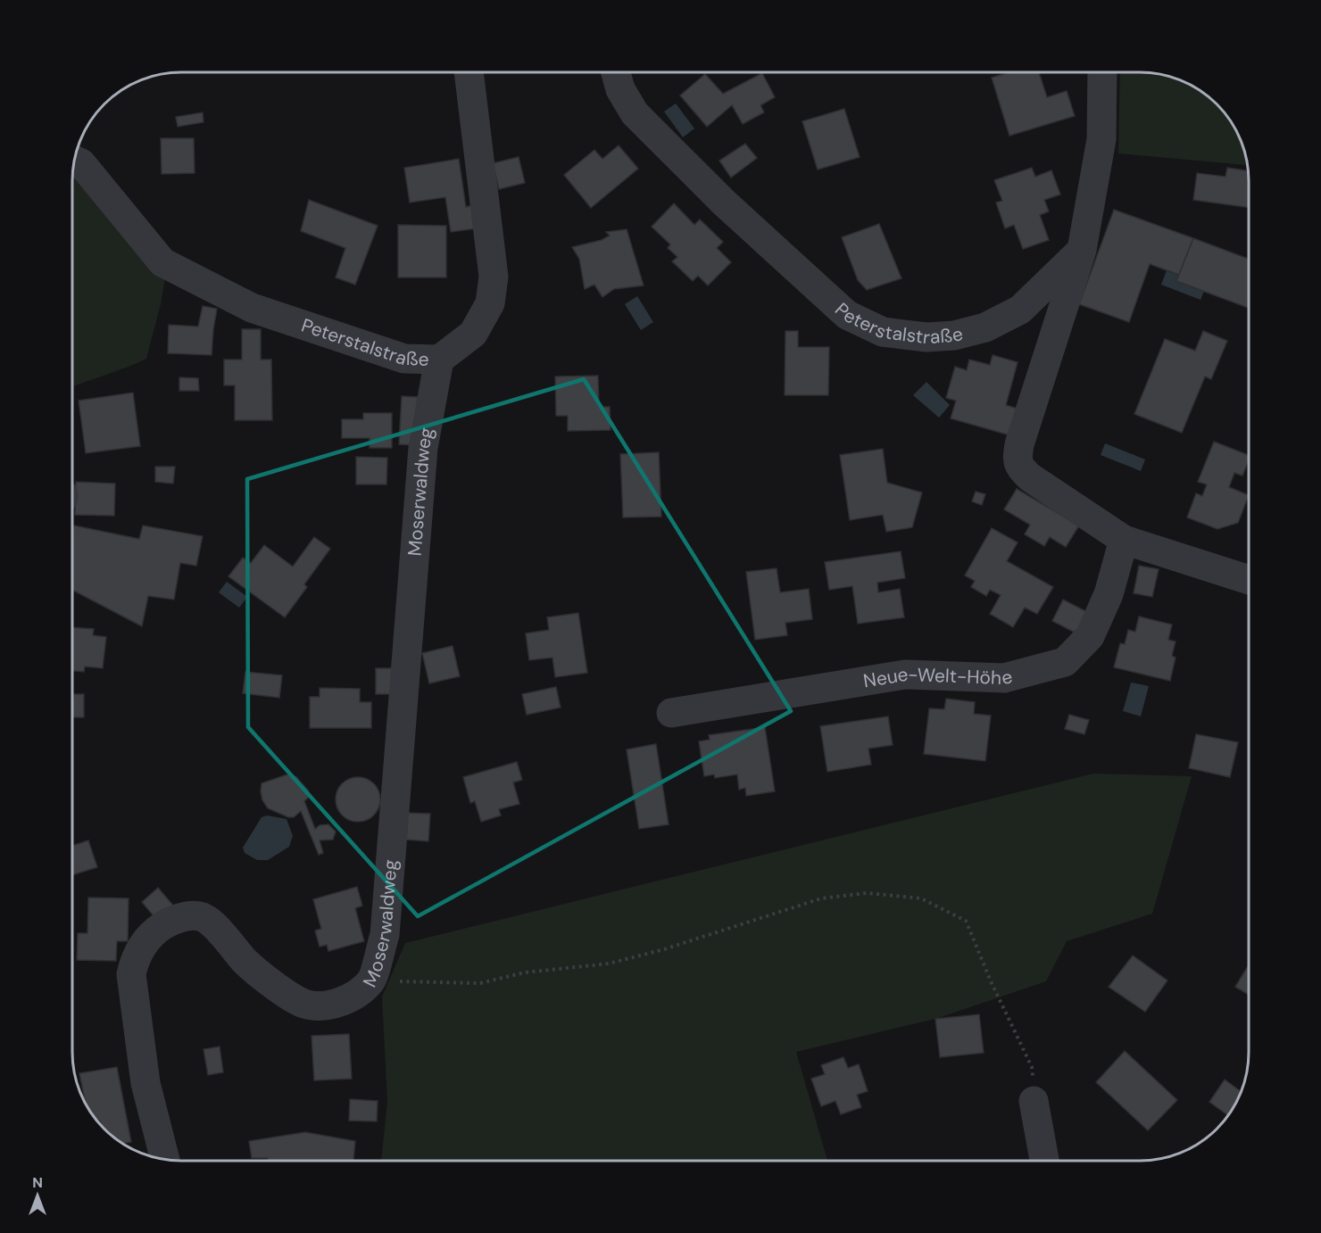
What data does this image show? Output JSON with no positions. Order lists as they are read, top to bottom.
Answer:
{
  "streets": {
    "street": ["Peterstalstraße", "Moserwaldweg", "Neue-Welt-Höhe"]
  },
  "crossings": [
    ["Peterstalstraße", "Moserwaldweg"]
  ],
  "north": "top"
}
